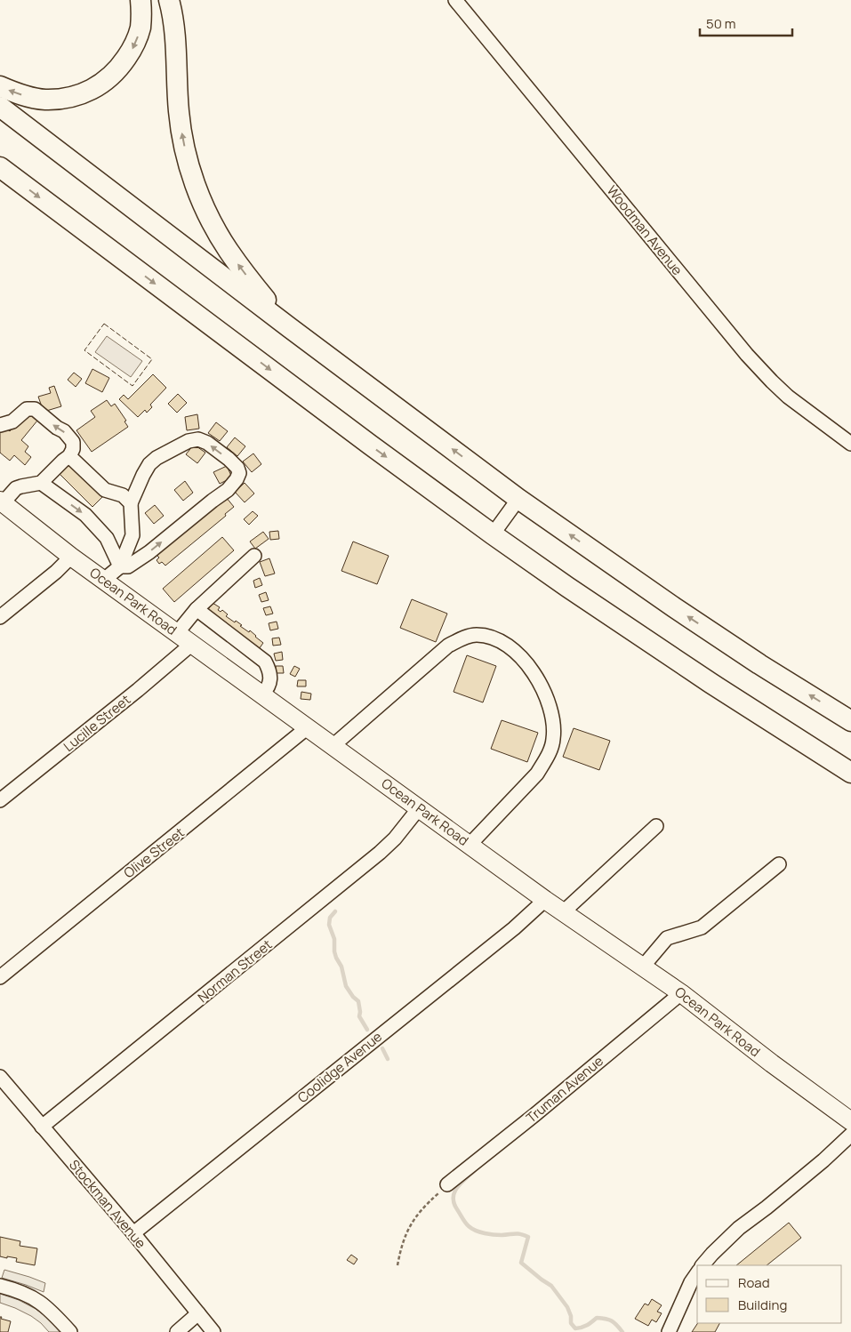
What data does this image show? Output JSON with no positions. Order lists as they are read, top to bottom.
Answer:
{
  "streets": {
    "main road": ["Ocean Park Road"],
    "street": [
      "Woodman Avenue",
      "Lucille Street",
      "Olive Street",
      "Norman Street",
      "Coolidge Avenue",
      "Truman Avenue",
      "Stockman Avenue"
    ]
  },
  "crossings": [
    ["Ocean Park Road", "Lucille Street"],
    ["Ocean Park Road", "Olive Street"],
    ["Ocean Park Road", "Norman Street"],
    ["Ocean Park Road", "Coolidge Avenue"],
    ["Ocean Park Road", "Truman Avenue"],
    ["Norman Street", "Stockman Avenue"],
    ["Coolidge Avenue", "Stockman Avenue"]
  ],
  "legend": ["Road", "Building"],
  "scale_bar": "50 m"
}
